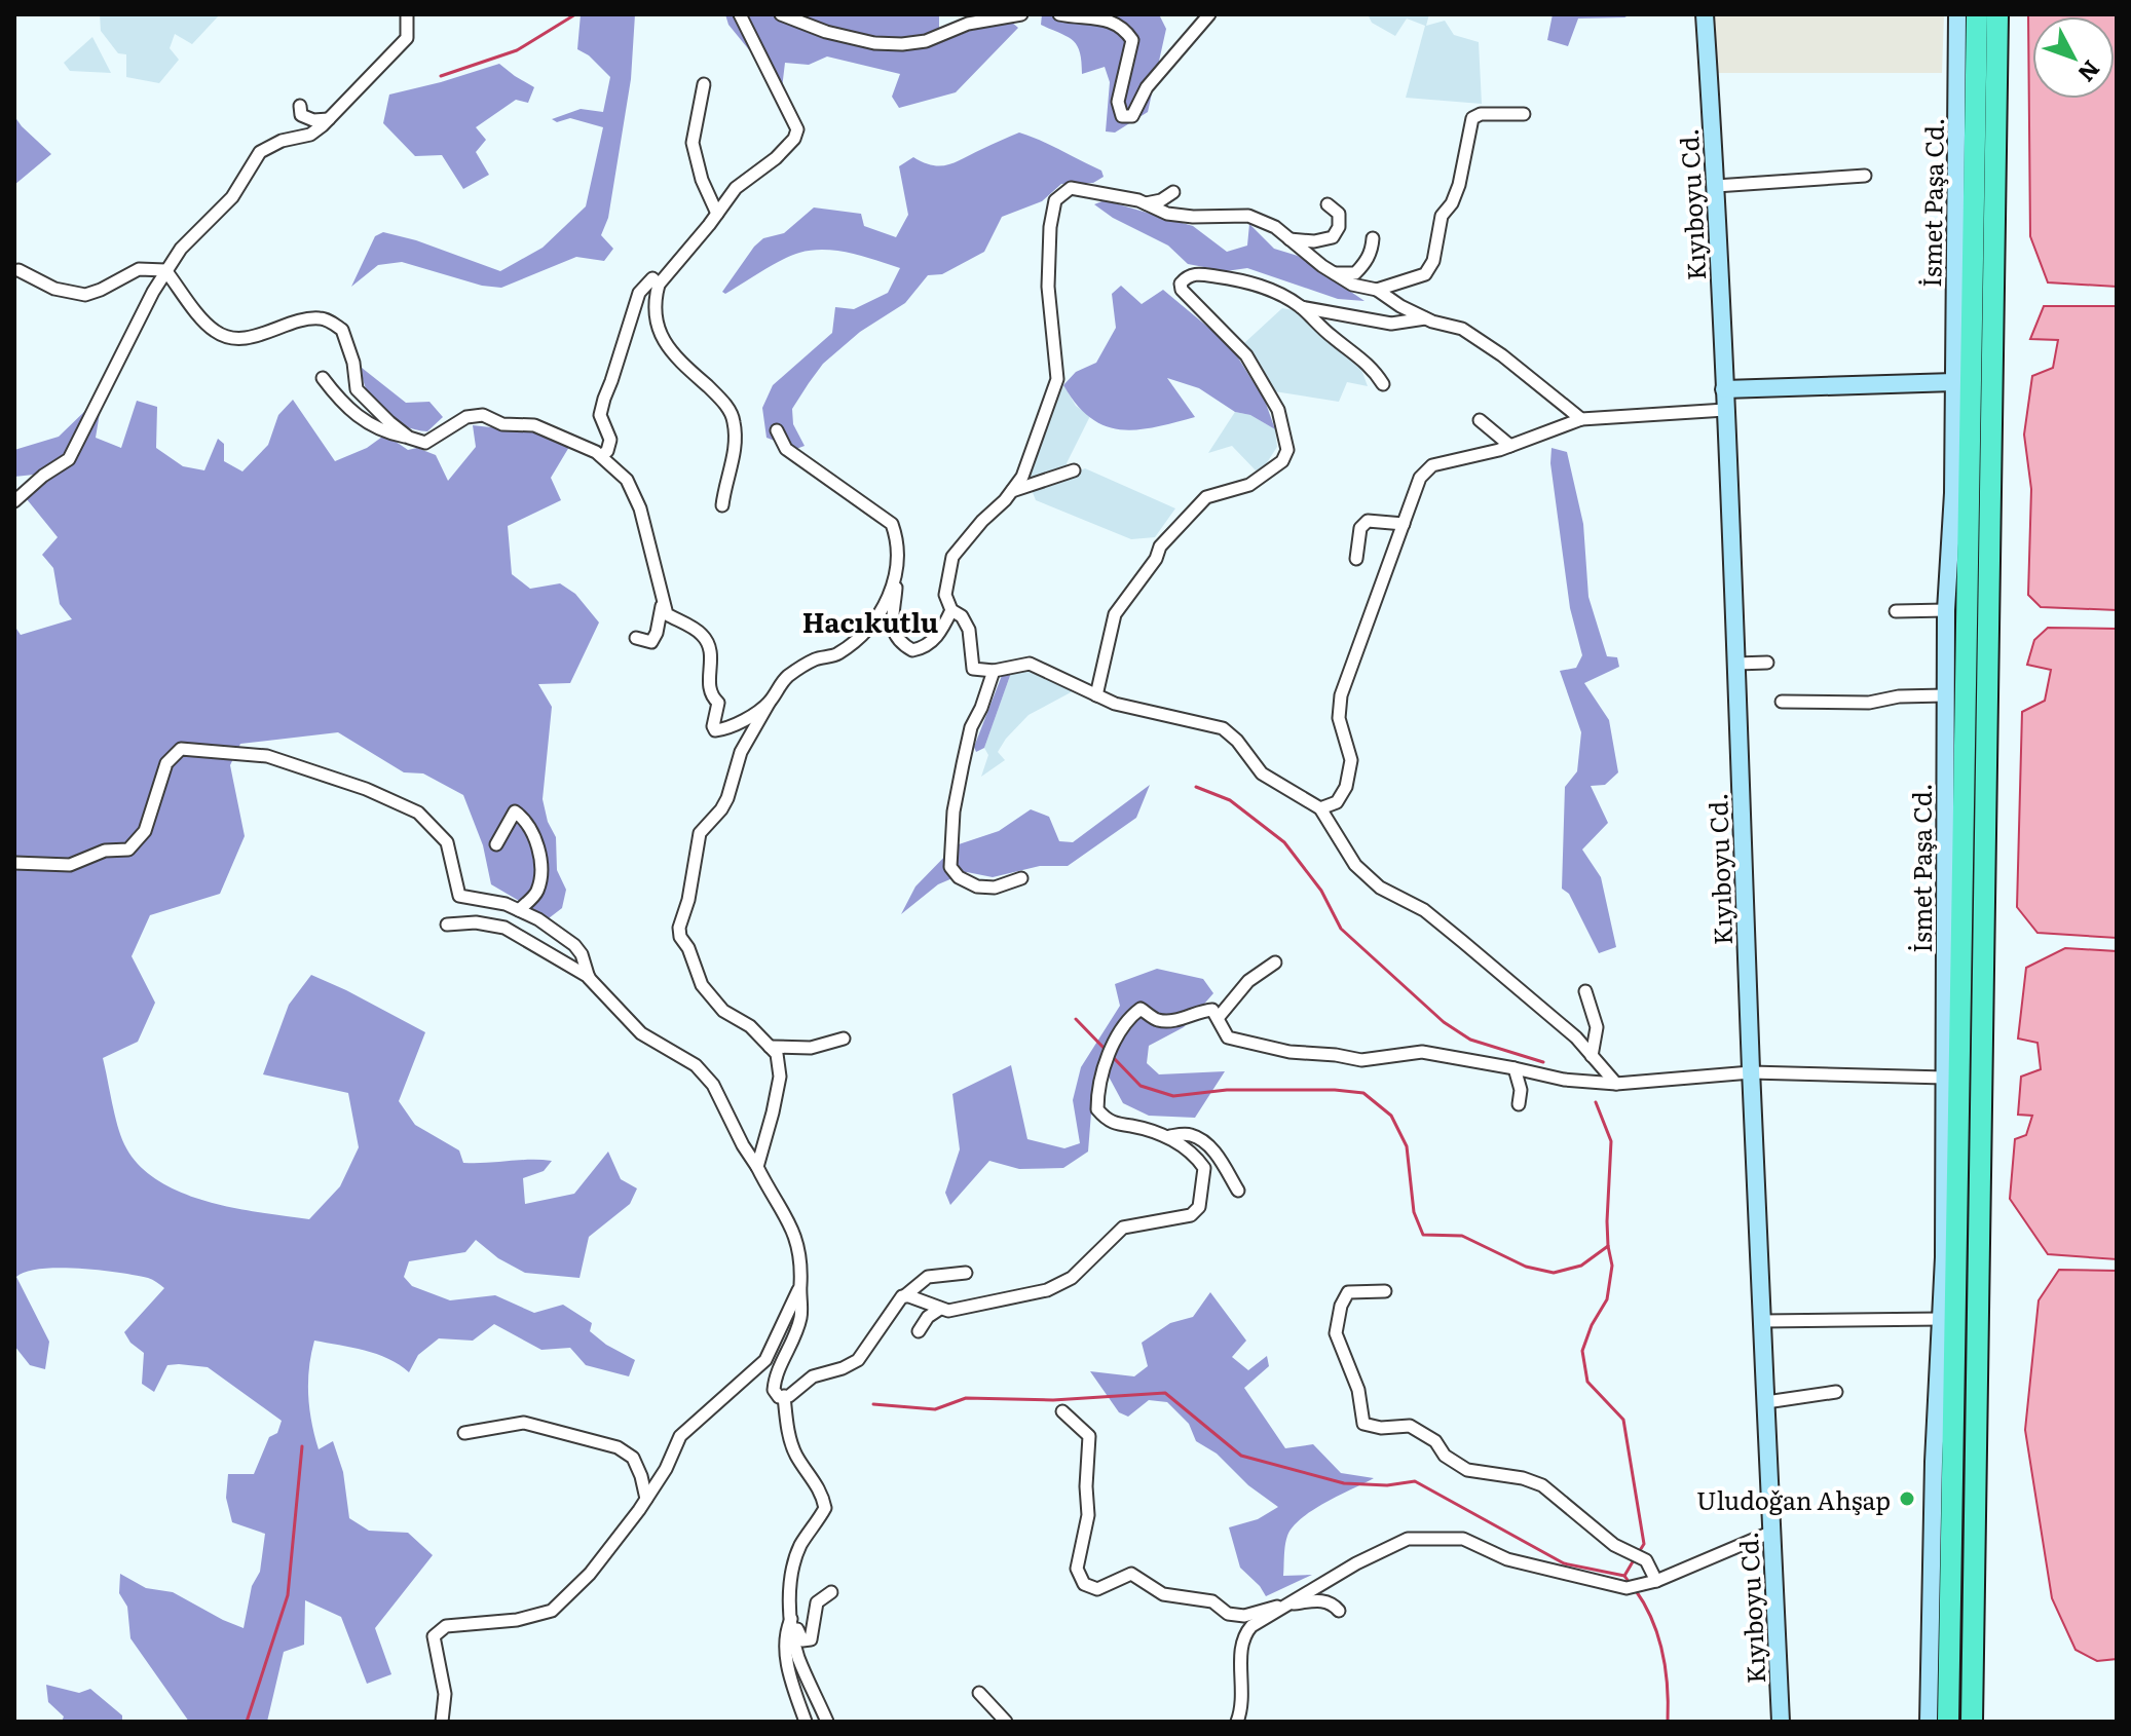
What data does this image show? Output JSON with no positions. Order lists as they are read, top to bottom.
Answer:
{
  "streets": {
    "street": ["İsmet Paşa Cd.", "Kıyıboyu Cd."]
  },
  "districts": ["Hacıkutlu"],
  "places": ["Uludoǧan Ahşap"],
  "north": "bottom right"
}
